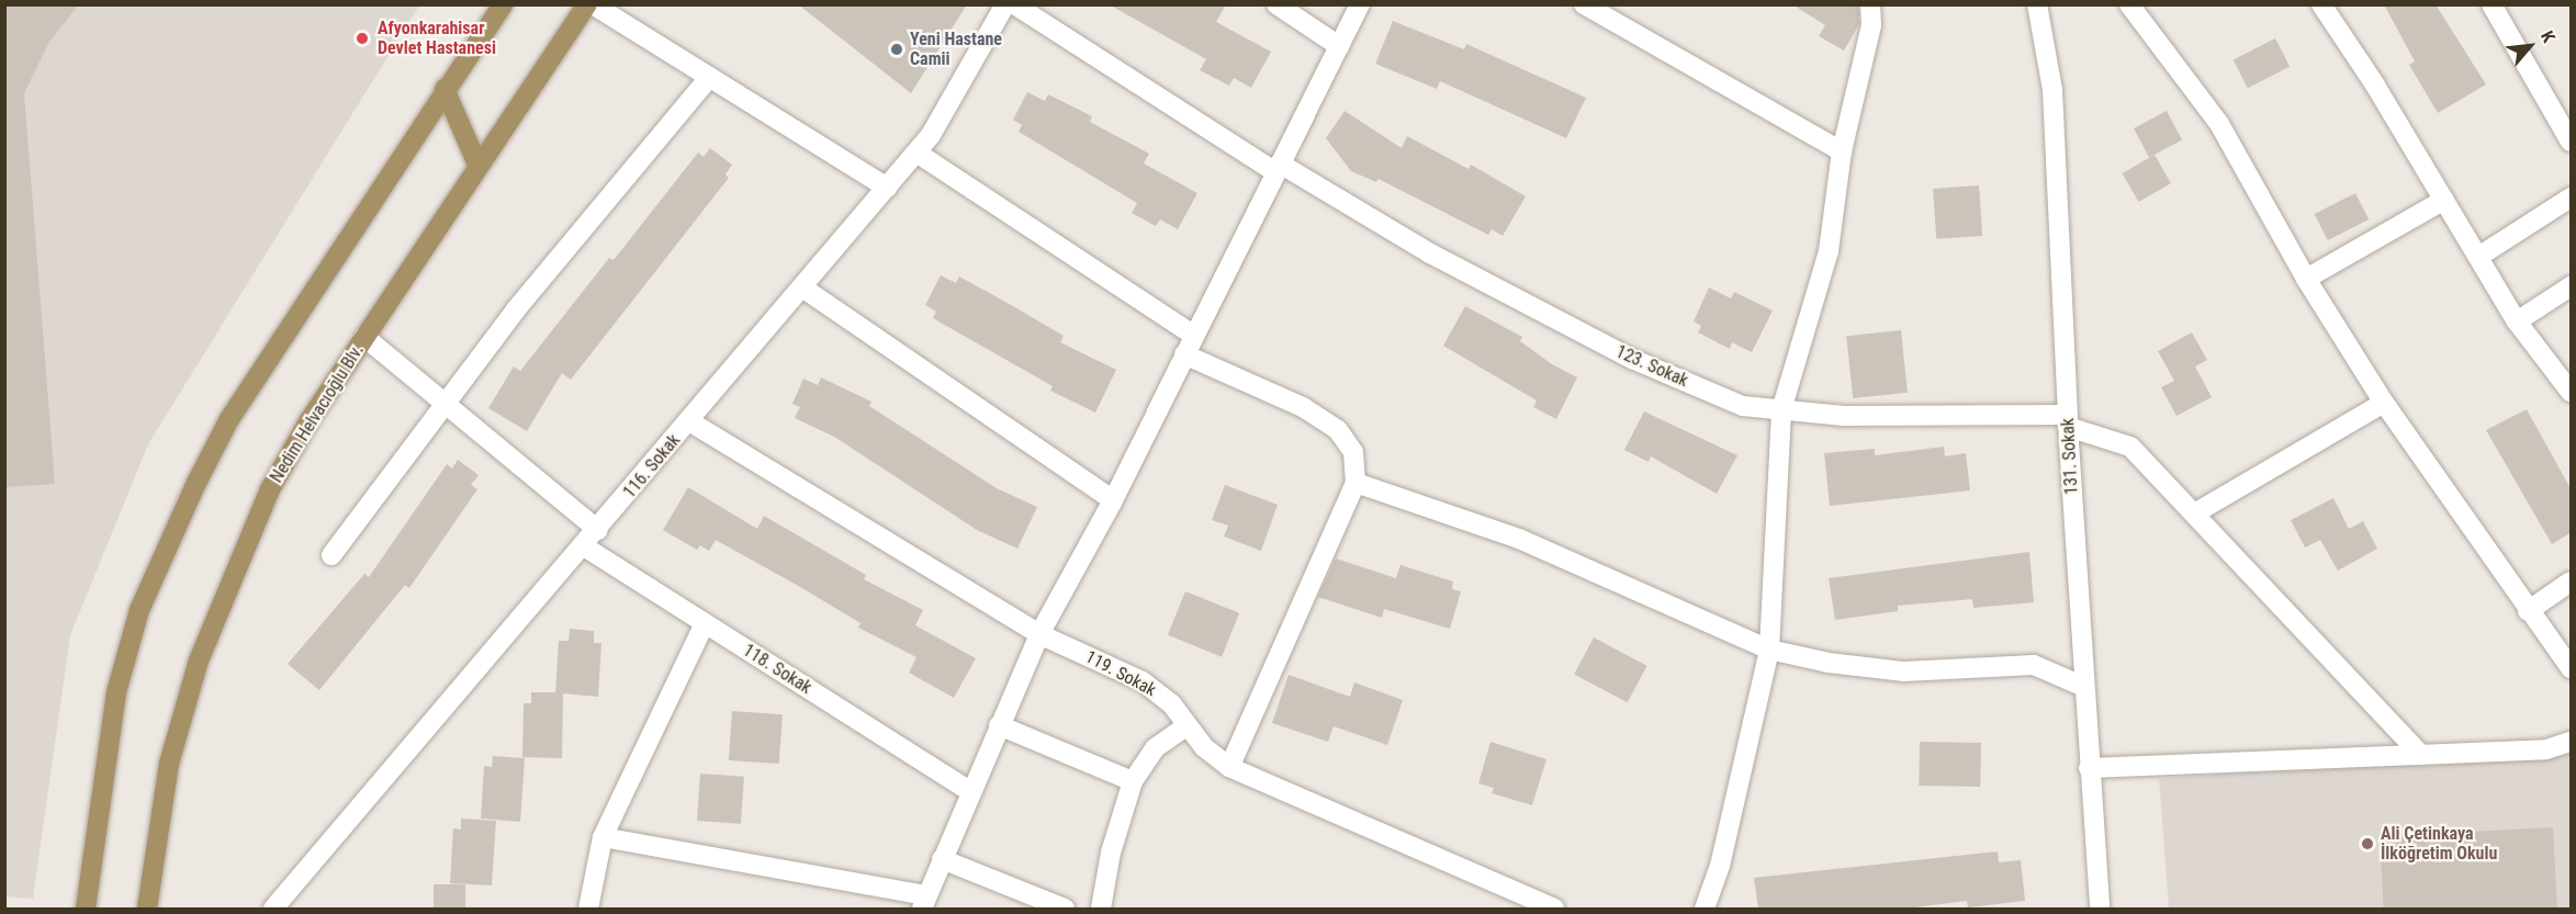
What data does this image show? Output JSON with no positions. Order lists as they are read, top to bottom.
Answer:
{
  "streets": {
    "main road": ["Nedim Helvacıoğlu Blv."],
    "street": [
      "123. Sokak",
      "131. Sokak",
      "116. Sokak",
      "118. Sokak",
      "119. Sokak"
    ]
  },
  "crossings": [
    ["123. Sokak", "131. Sokak"],
    ["116. Sokak", "118. Sokak"],
    ["116. Sokak", "119. Sokak"]
  ],
  "places": ["Afyonkarahisar Devlet Hastanesi", "Yeni Hastane Camii", "Ali Çetinkaya İlköğretim Okulu"],
  "north": "top right"
}
